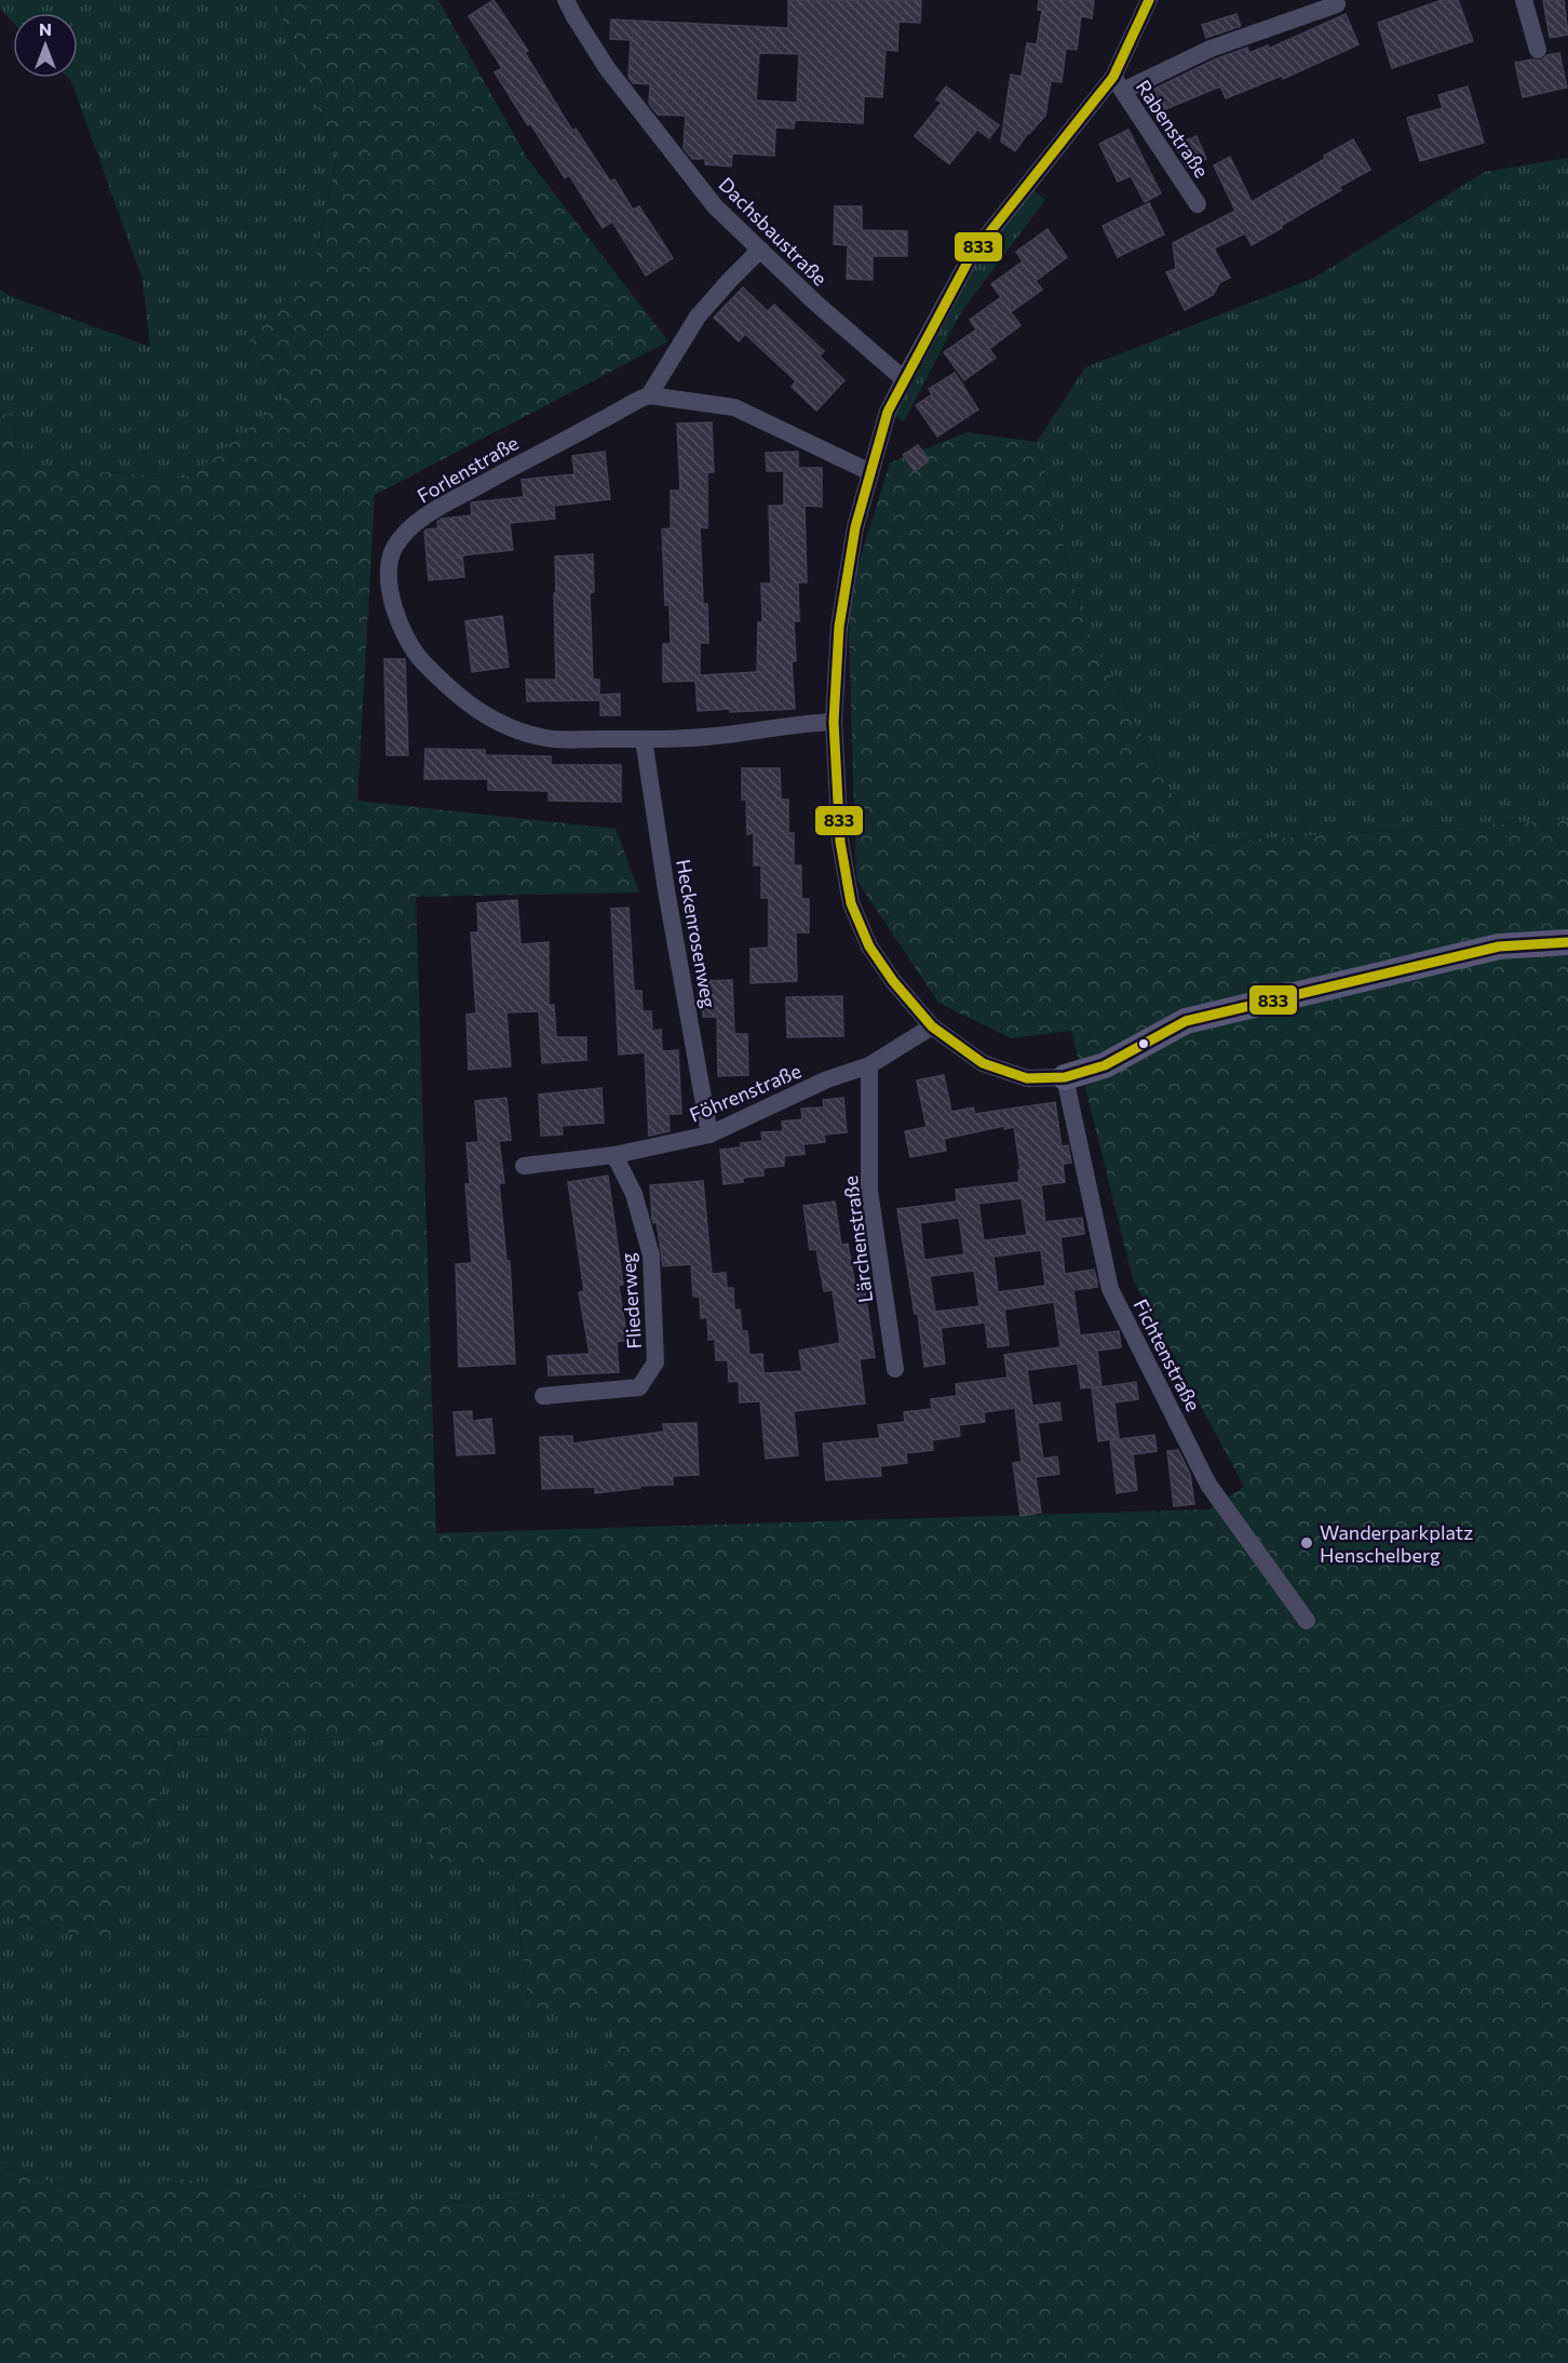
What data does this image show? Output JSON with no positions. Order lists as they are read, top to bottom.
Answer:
{
  "streets": {
    "street": [
      "Rabenstraße",
      "Dachsbaustraße",
      "Forlenstraße",
      "Heckenrosenweg",
      "Föhrenstraße",
      "Lärchenstraße",
      "Fliederweg",
      "Fichtenstraße"
    ]
  },
  "crossings": [
    ["Forlenstraße", "Heckenrosenweg"],
    ["Heckenrosenweg", "Föhrenstraße"],
    ["Föhrenstraße", "Lärchenstraße"],
    ["Föhrenstraße", "Fliederweg"]
  ],
  "places": ["Wanderparkplatz Henschelberg"],
  "lines": ["transit line 833"],
  "north": "top"
}
